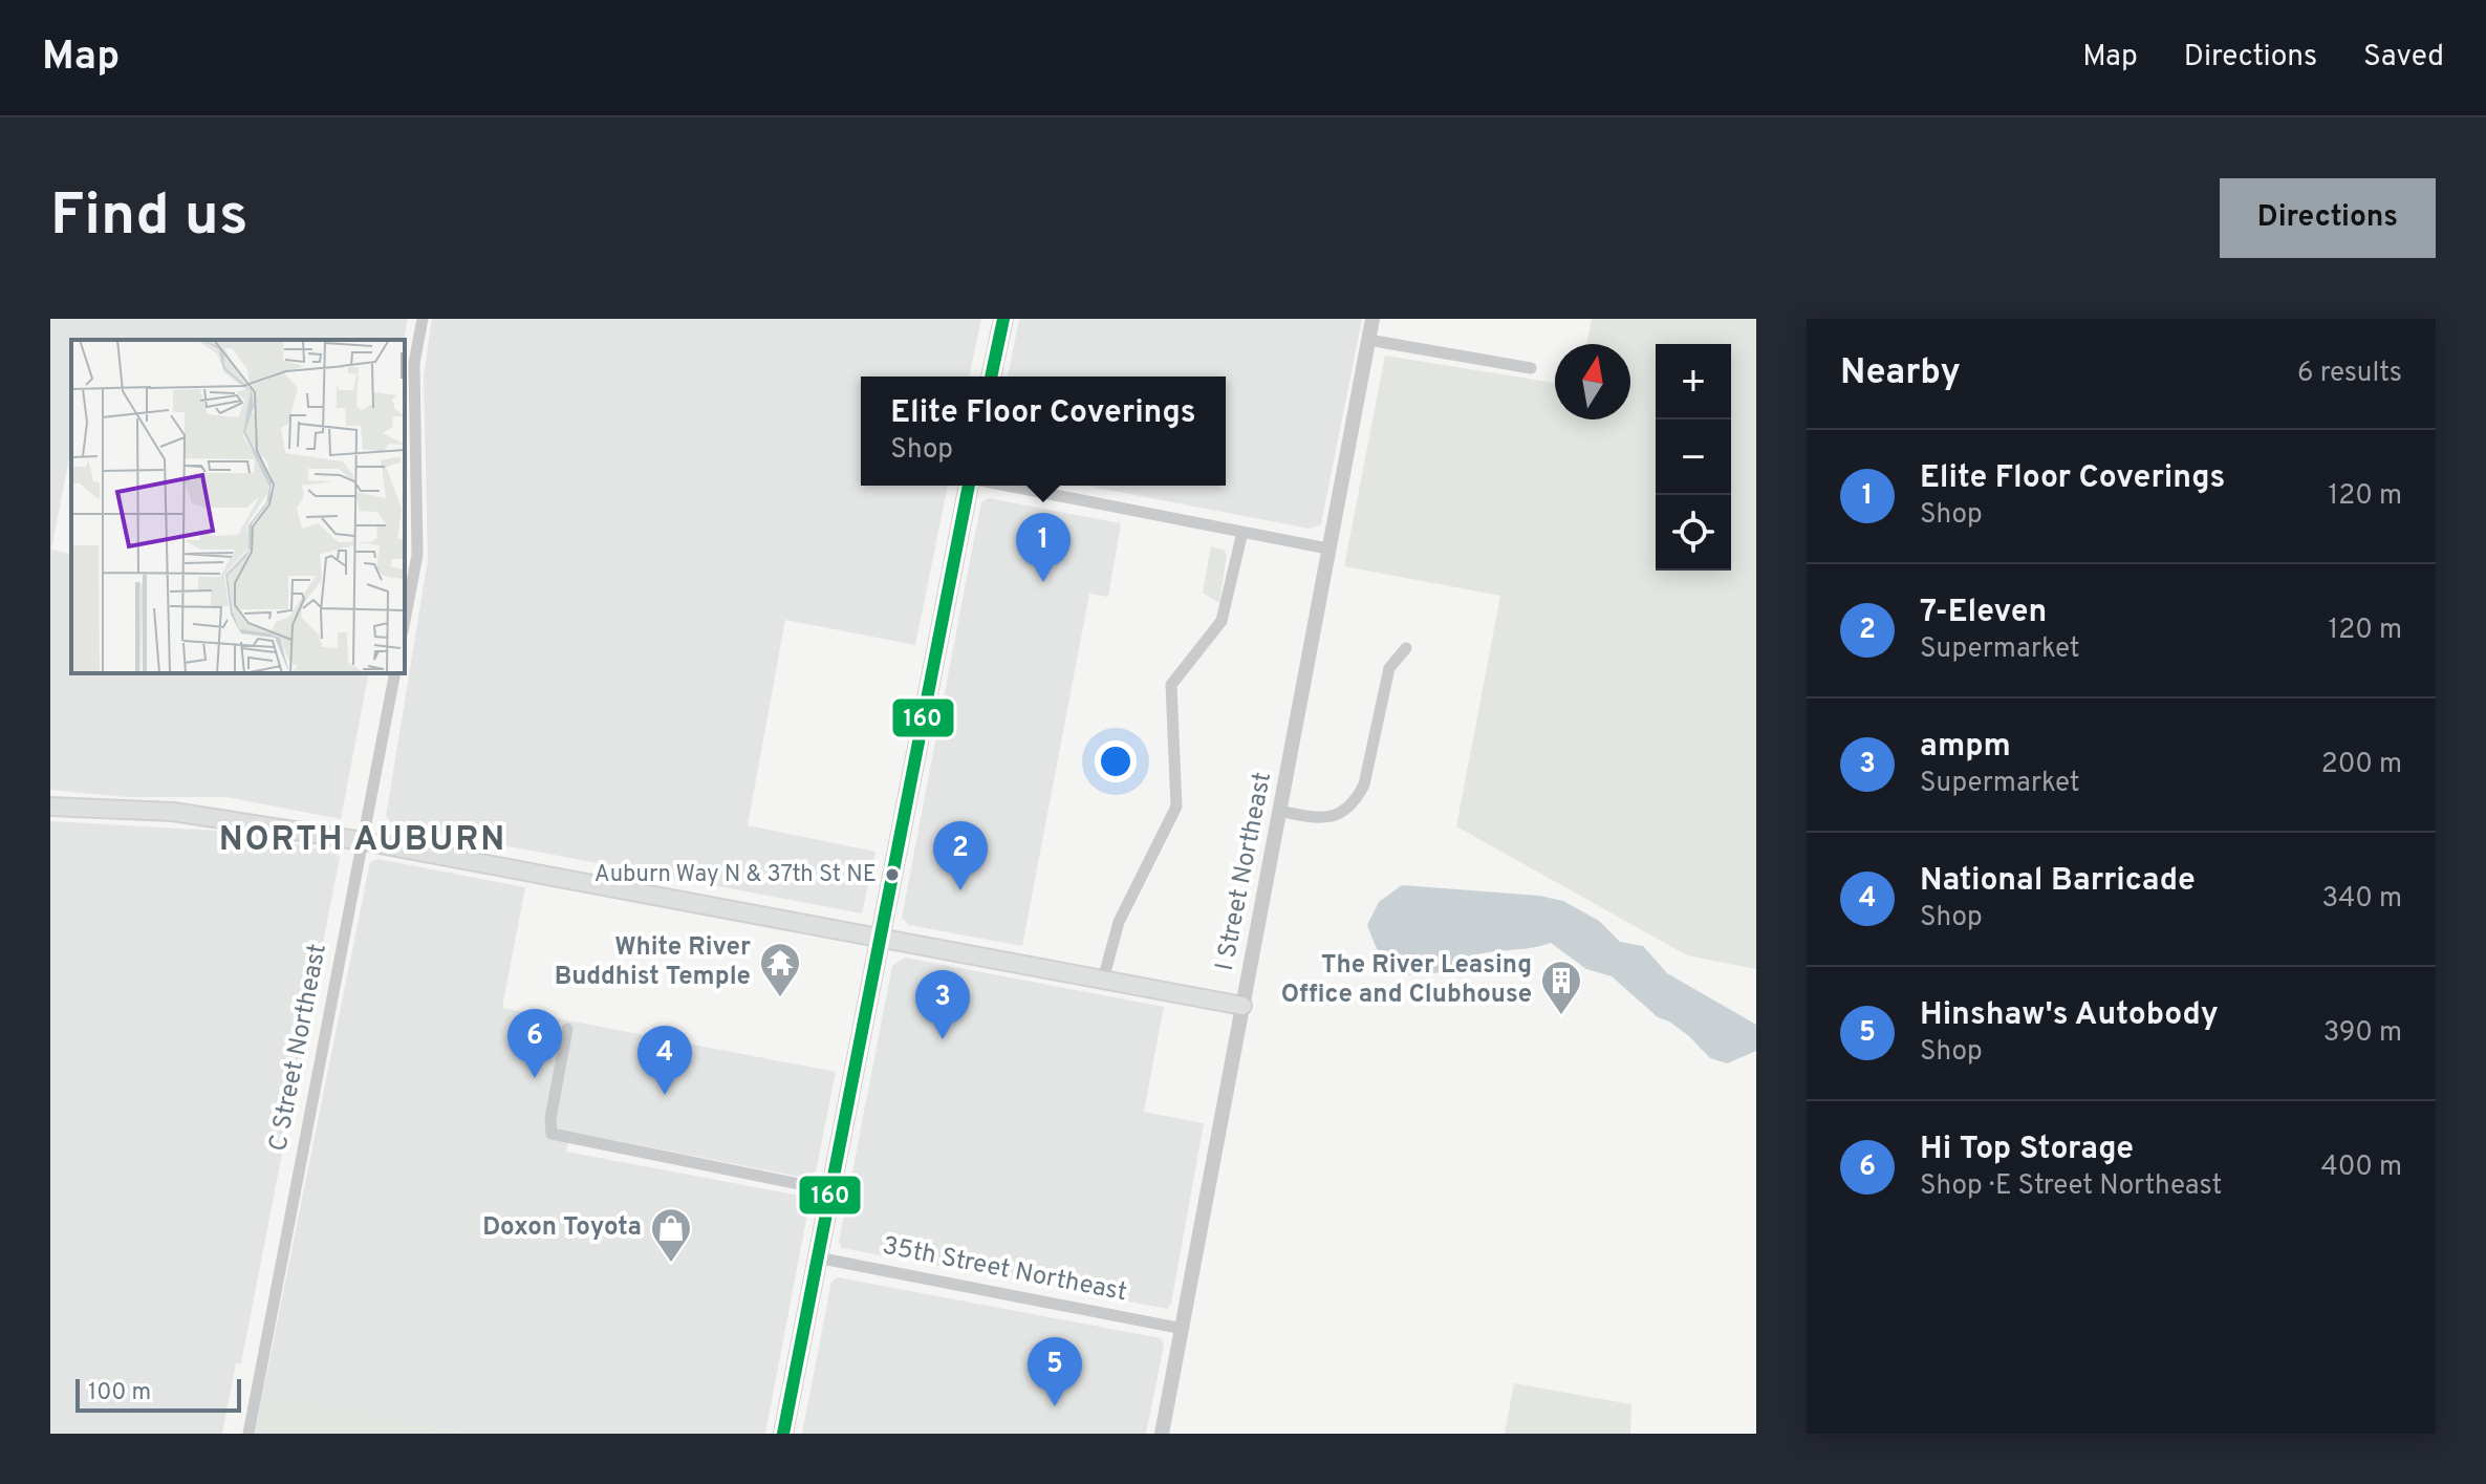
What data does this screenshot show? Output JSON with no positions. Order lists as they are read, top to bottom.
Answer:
{
  "streets": {
    "street": ["I Street Northeast", "C Street Northeast", "35th Street Northeast"]
  },
  "crossings": [
    ["I Street Northeast", "35th Street Northeast"]
  ],
  "districts": ["NORTH AUBURN"],
  "places": {
    "other": ["Auburn Way N & 37th St NE"],
    "temple": ["White River Buddhist Temple"],
    "building": ["The River Leasing Office and Clubhouse"],
    "shop": ["Doxon Toyota"]
  },
  "lines": ["transit line 160"],
  "scale_bar": "100 m",
  "north": "top",
  "page": {
    "header": "Map",
    "nav": ["Map", "Directions", "Saved"],
    "buttons": "Directions",
    "title": "Find us",
    "heading": ["Nearby", "6 results"],
    "map_buttons": ["+", "−"],
    "popup": ["Elite Floor Coverings", "Shop"],
    "list": [
      {
        "mark": "1",
        "name": "Elite Floor Coverings",
        "note": "Shop",
        "value": "120 m"
      },
      {
        "mark": "2",
        "name": "7-Eleven",
        "note": "Supermarket",
        "value": "120 m"
      },
      {
        "mark": "3",
        "name": "ampm",
        "note": "Supermarket",
        "value": "200 m"
      },
      {
        "mark": "4",
        "name": "National Barricade",
        "note": "Shop",
        "value": "340 m"
      },
      {
        "mark": "5",
        "name": "Hinshaw's Autobody",
        "note": "Shop",
        "value": "390 m"
      },
      {
        "mark": "6",
        "name": "Hi Top Storage",
        "note": "Shop · E Street Northeast",
        "value": "400 m"
      }
    ],
    "pins": [
      "1",
      "2",
      "3",
      "6",
      "4",
      "5"
    ],
    "scale": "100 m"
  }
}
